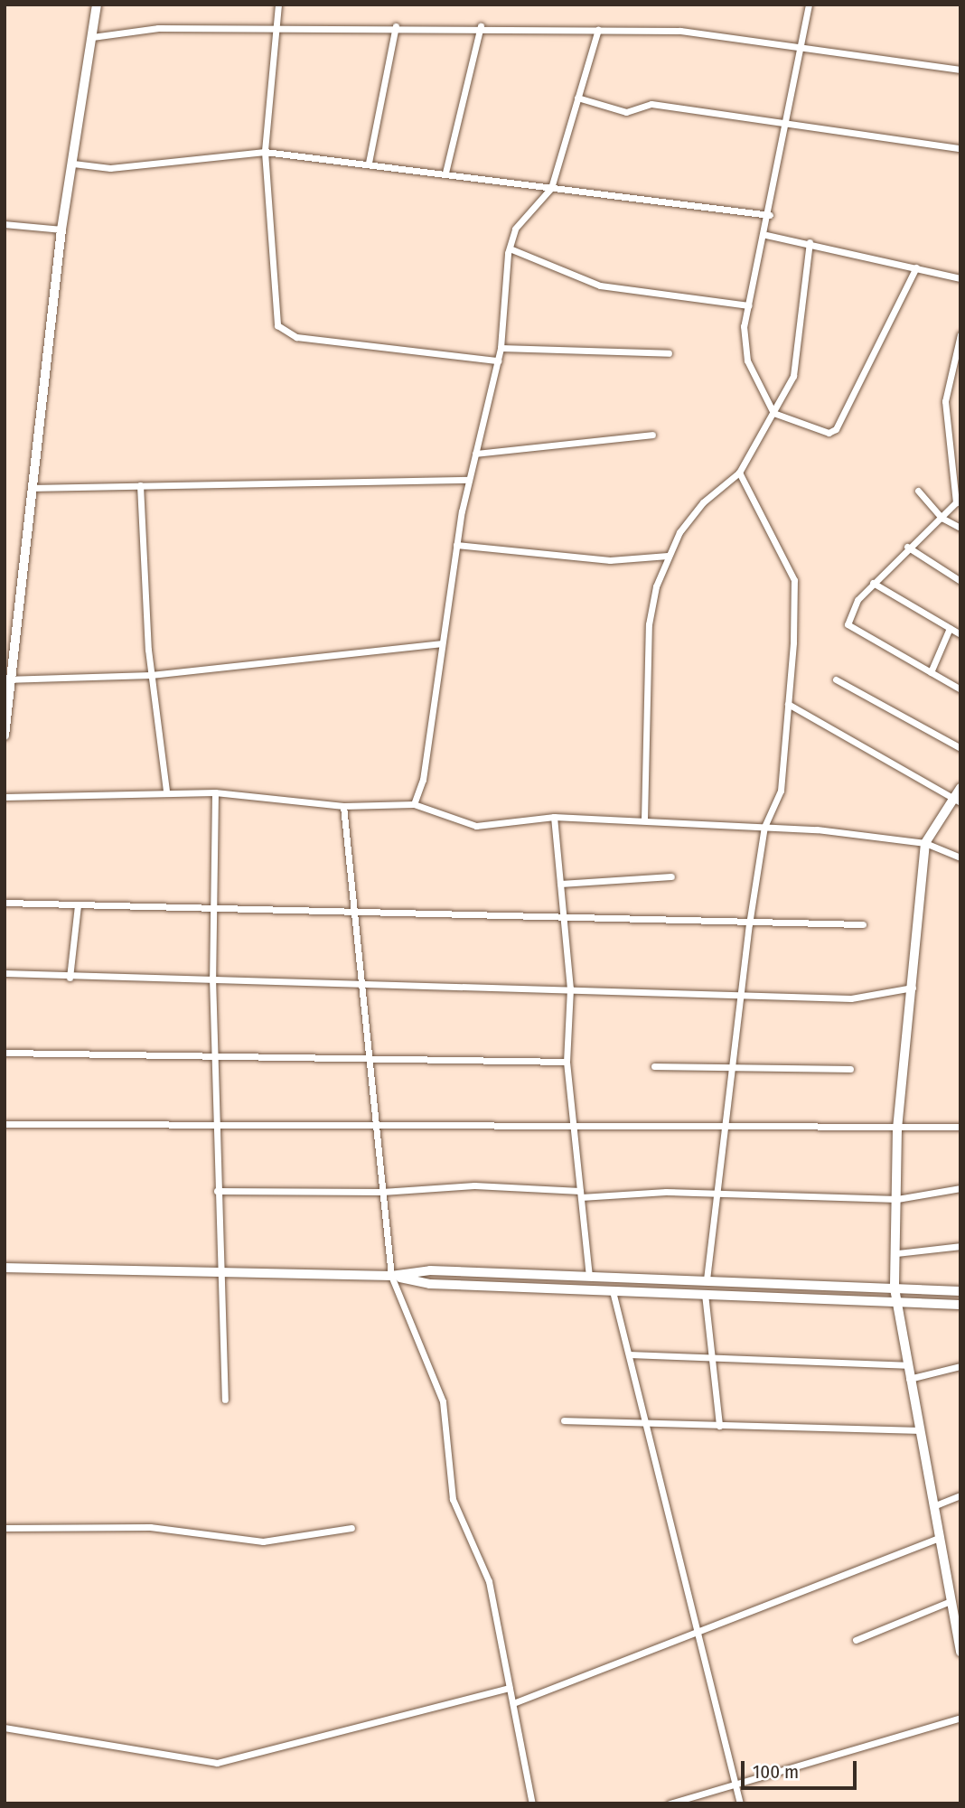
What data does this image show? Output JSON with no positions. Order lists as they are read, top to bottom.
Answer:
{
  "scale_bar": "100 m"
}
